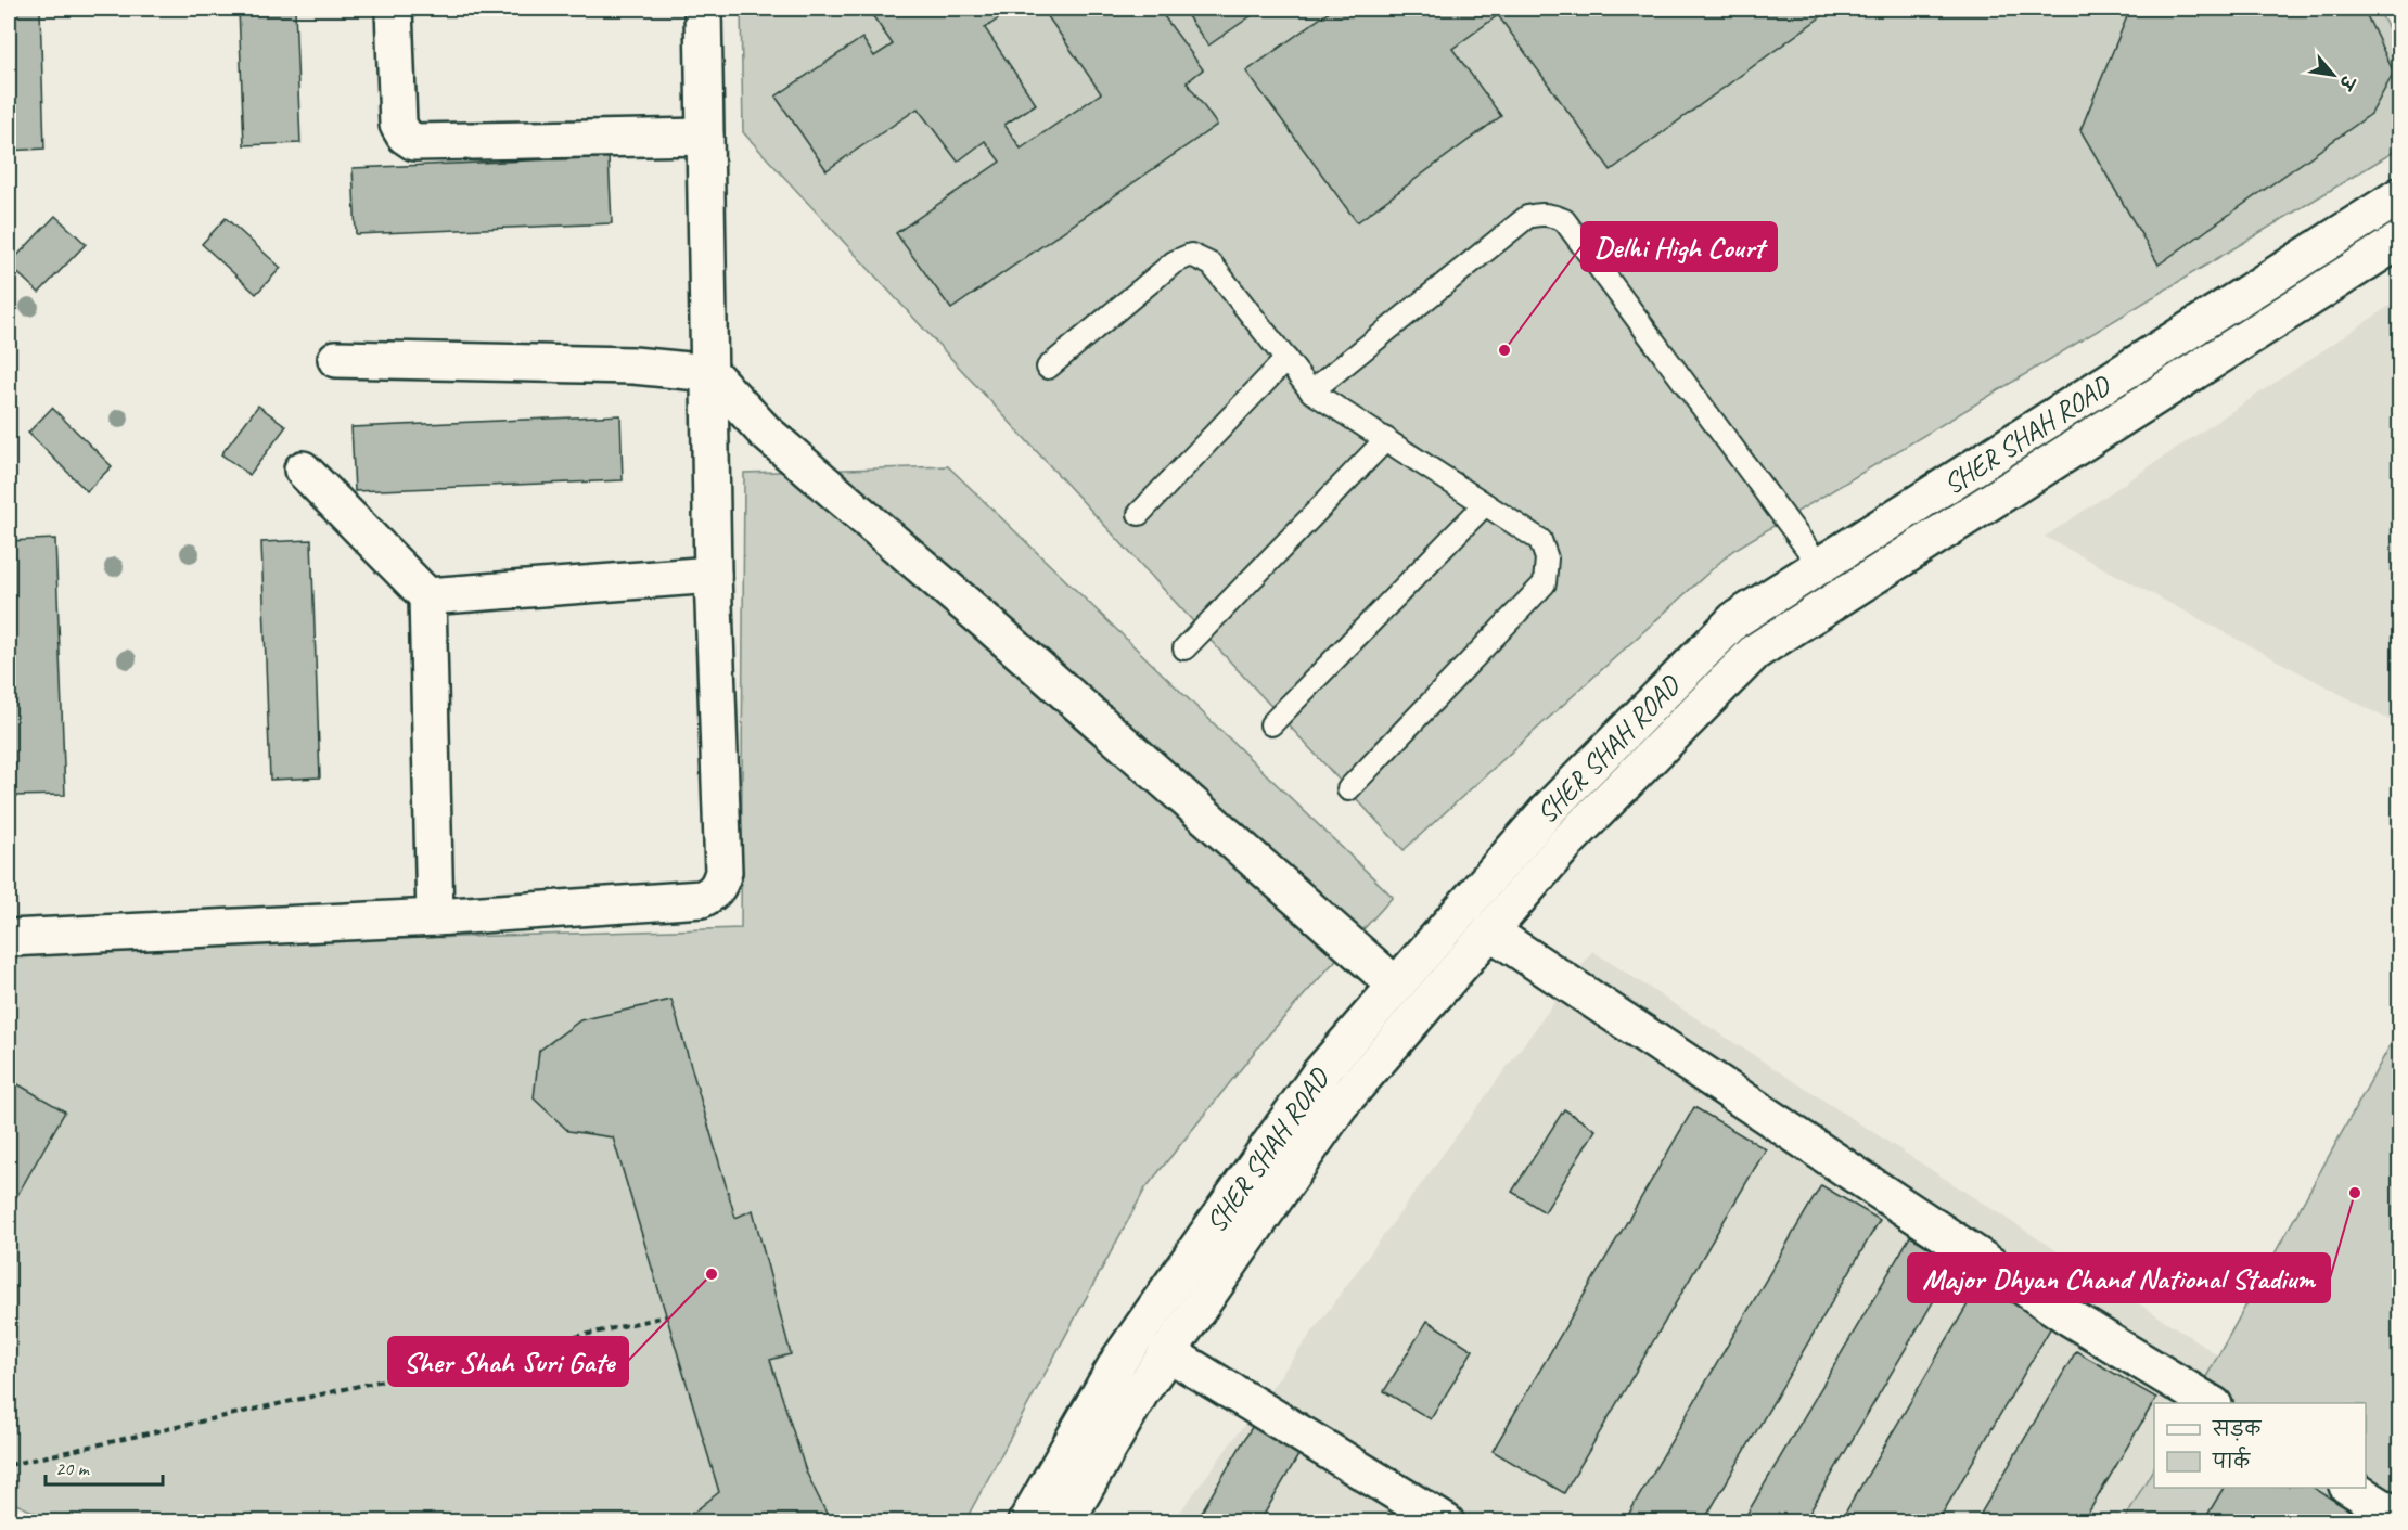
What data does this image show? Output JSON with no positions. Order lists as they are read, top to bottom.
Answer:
{
  "streets": {
    "street": ["SHER SHAH ROAD"]
  },
  "places": ["Delhi High Court", "Major Dhyan Chand National Stadium", "Sher Shah Suri Gate"],
  "legend": ["सड़क", "पार्क"],
  "scale_bar": "20 m",
  "north": "bottom right"
}
